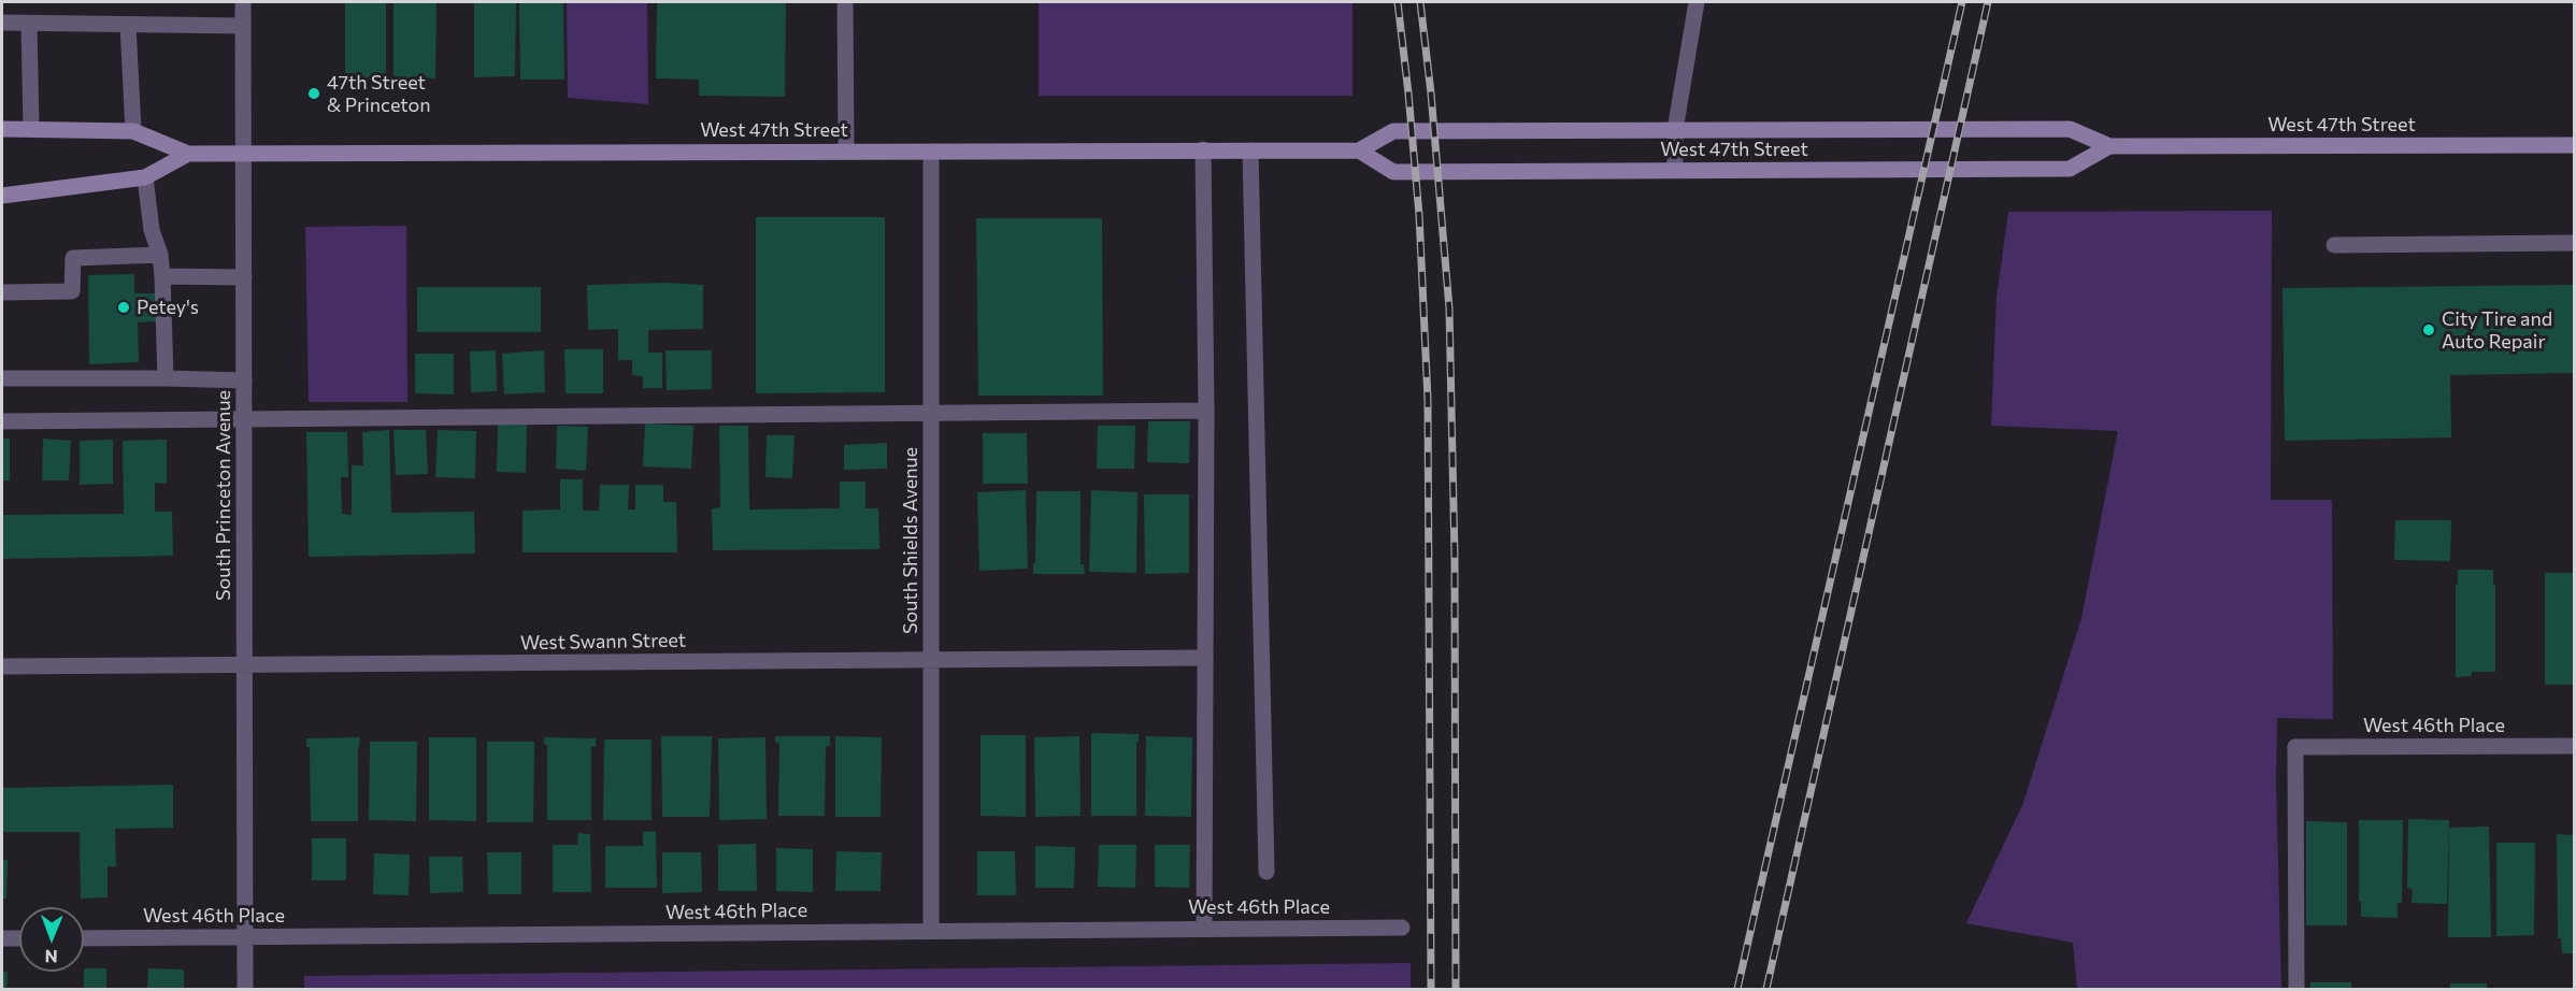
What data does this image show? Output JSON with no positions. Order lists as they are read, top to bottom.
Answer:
{
  "streets": {
    "main road": ["West 47th Street"],
    "street": [
      "South Princeton Avenue",
      "South Shields Avenue",
      "West Swann Street",
      "West 46th Place"
    ]
  },
  "crossings": [
    ["West 47th Street", "South Princeton Avenue"],
    ["West 47th Street", "South Shields Avenue"],
    ["South Princeton Avenue", "West Swann Street"],
    ["South Princeton Avenue", "West 46th Place"],
    ["South Shields Avenue", "West Swann Street"],
    ["South Shields Avenue", "West 46th Place"]
  ],
  "places": ["47th Street & Princeton", "Petey's", "City Tire and Auto Repair"],
  "north": "bottom"
}
